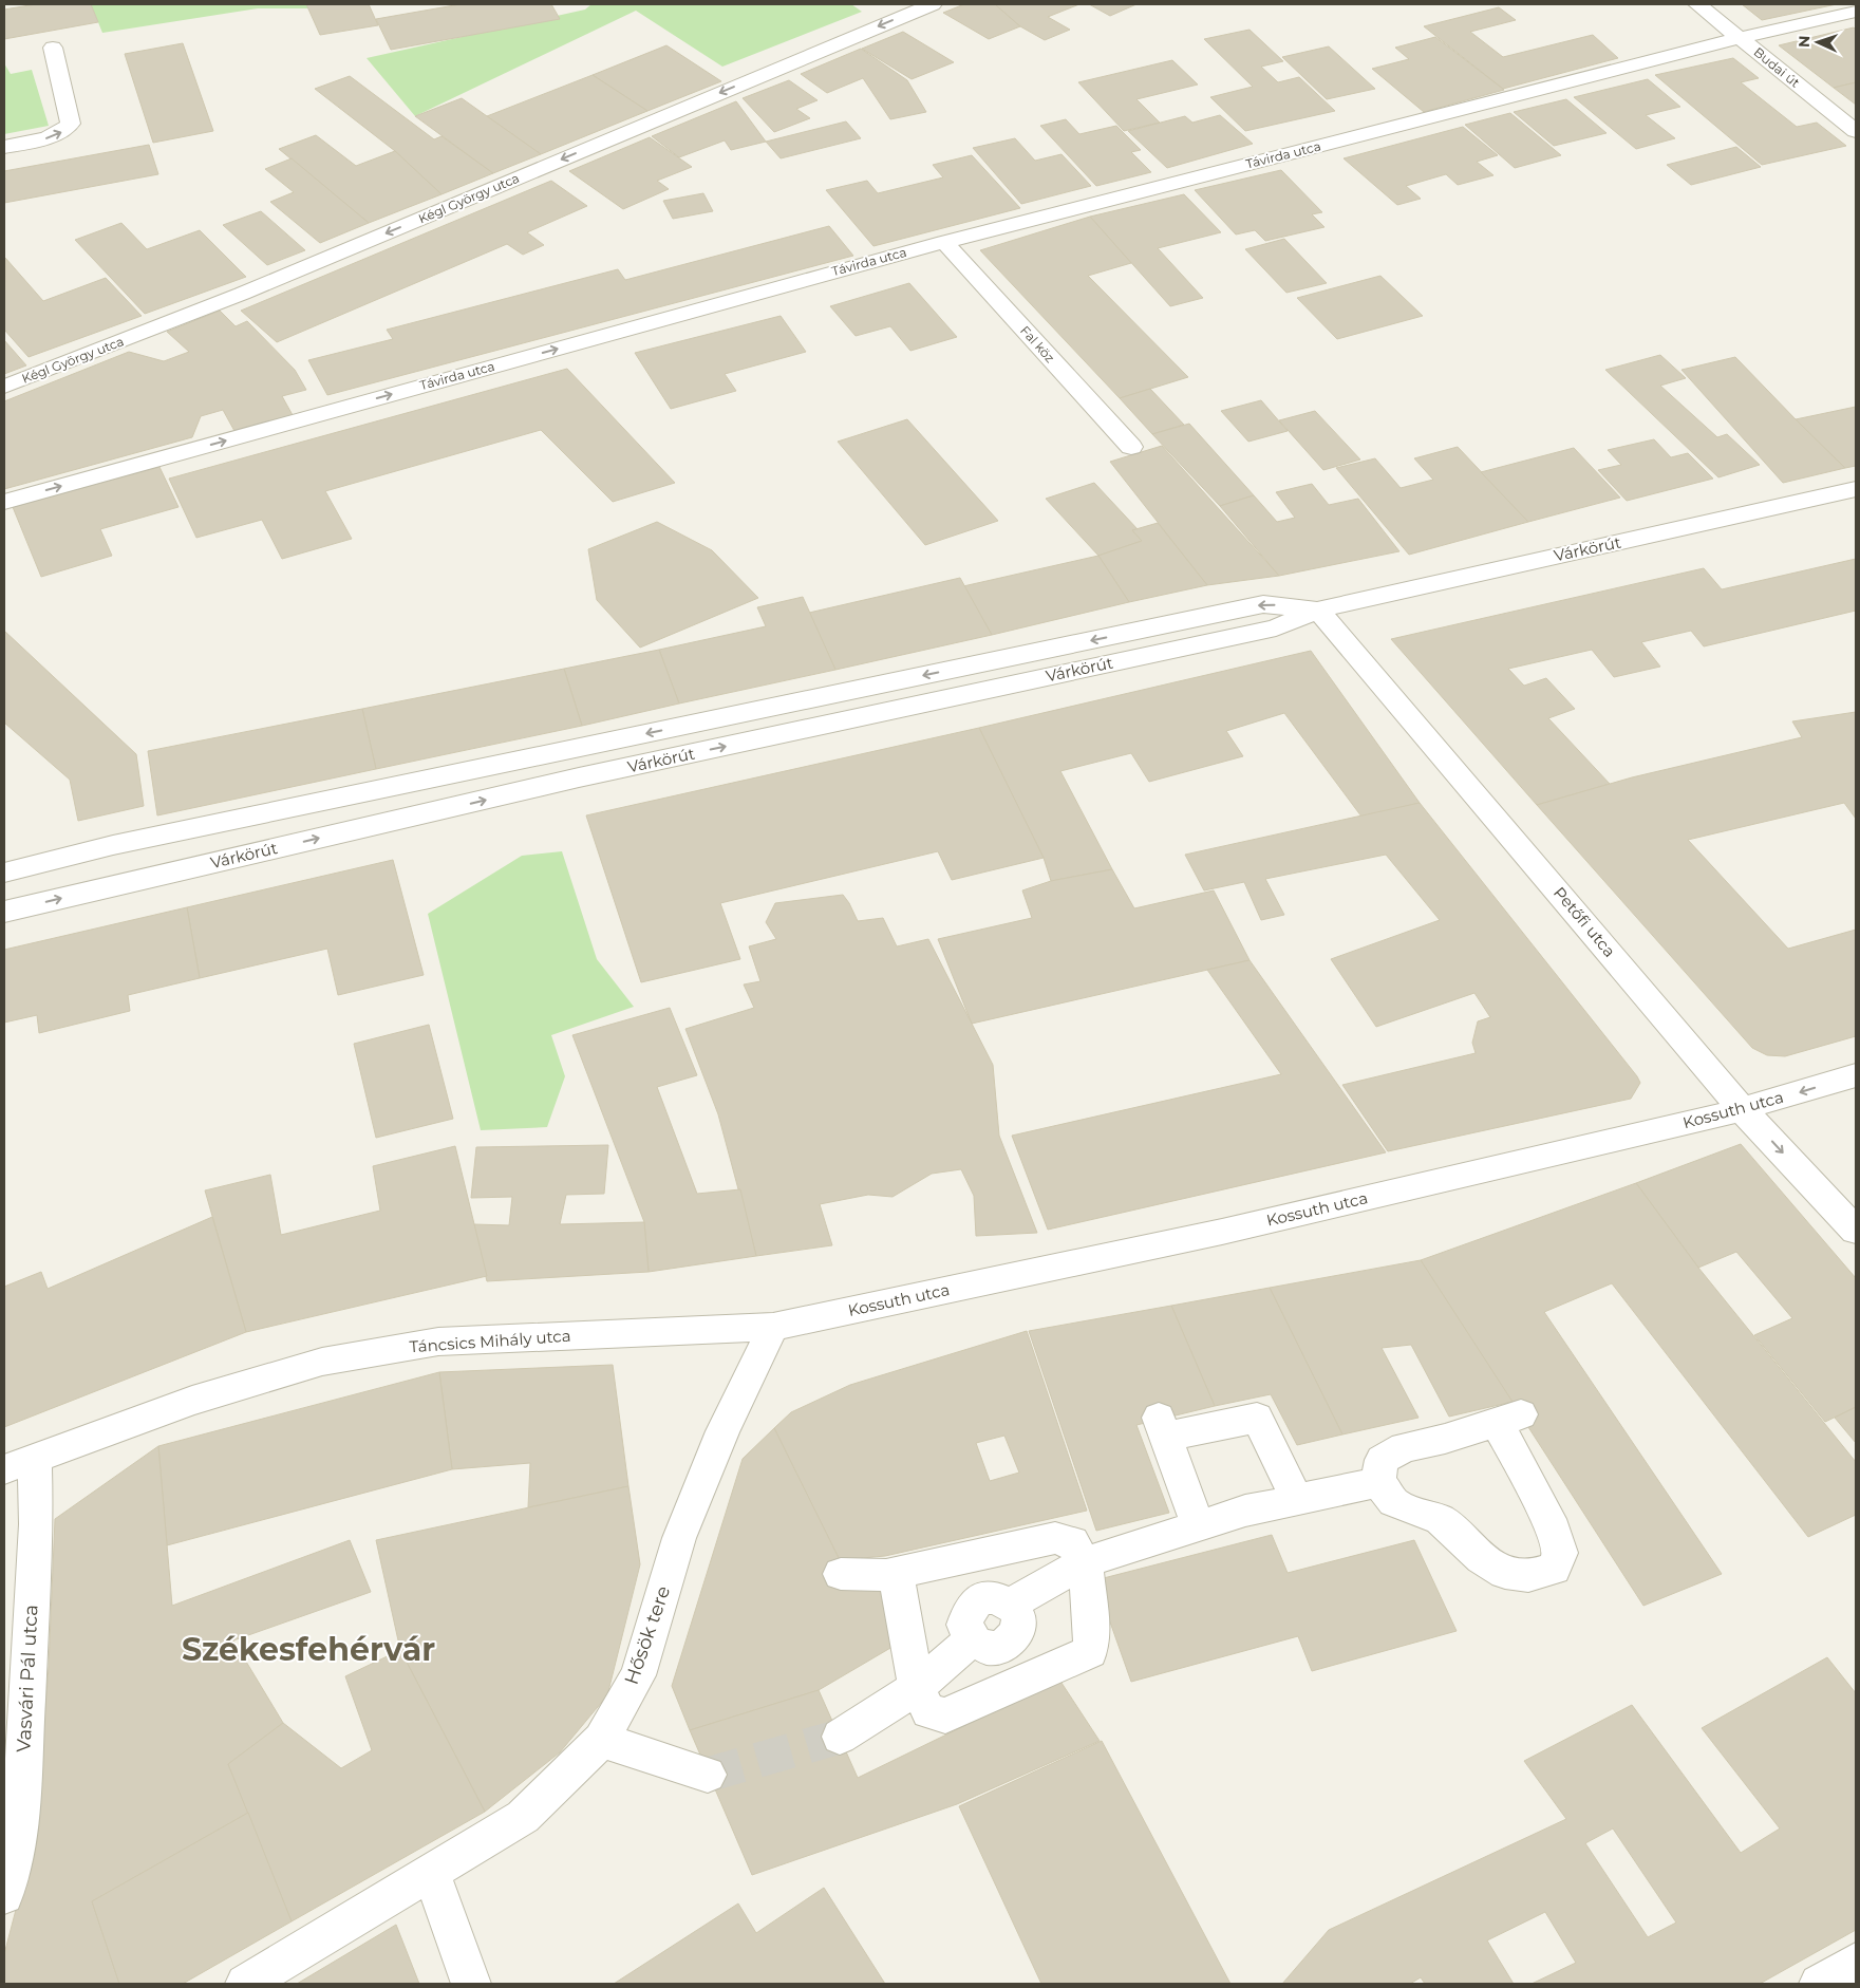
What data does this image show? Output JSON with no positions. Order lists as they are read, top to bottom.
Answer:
{
  "streets": {
    "street": [
      "Budai út",
      "Távirda utca",
      "Kégl György utca",
      "Fal köz",
      "Várkörút",
      "Petőfi utca",
      "Kossuth utca",
      "Táncsics Mihály utca",
      "Hősök tere",
      "Vasvári Pál utca"
    ]
  },
  "crossings": [
    ["Budai út", "Távirda utca"],
    ["Távirda utca", "Fal köz"],
    ["Várkörút", "Petőfi utca"],
    ["Petőfi utca", "Kossuth utca"],
    ["Kossuth utca", "Táncsics Mihály utca"],
    ["Kossuth utca", "Hősök tere"],
    ["Táncsics Mihály utca", "Hősök tere"],
    ["Táncsics Mihály utca", "Vasvári Pál utca"]
  ],
  "one_way": ["Távirda utca", "Kégl György utca"],
  "districts": ["Székesfehérvár"],
  "north": "left"
}
